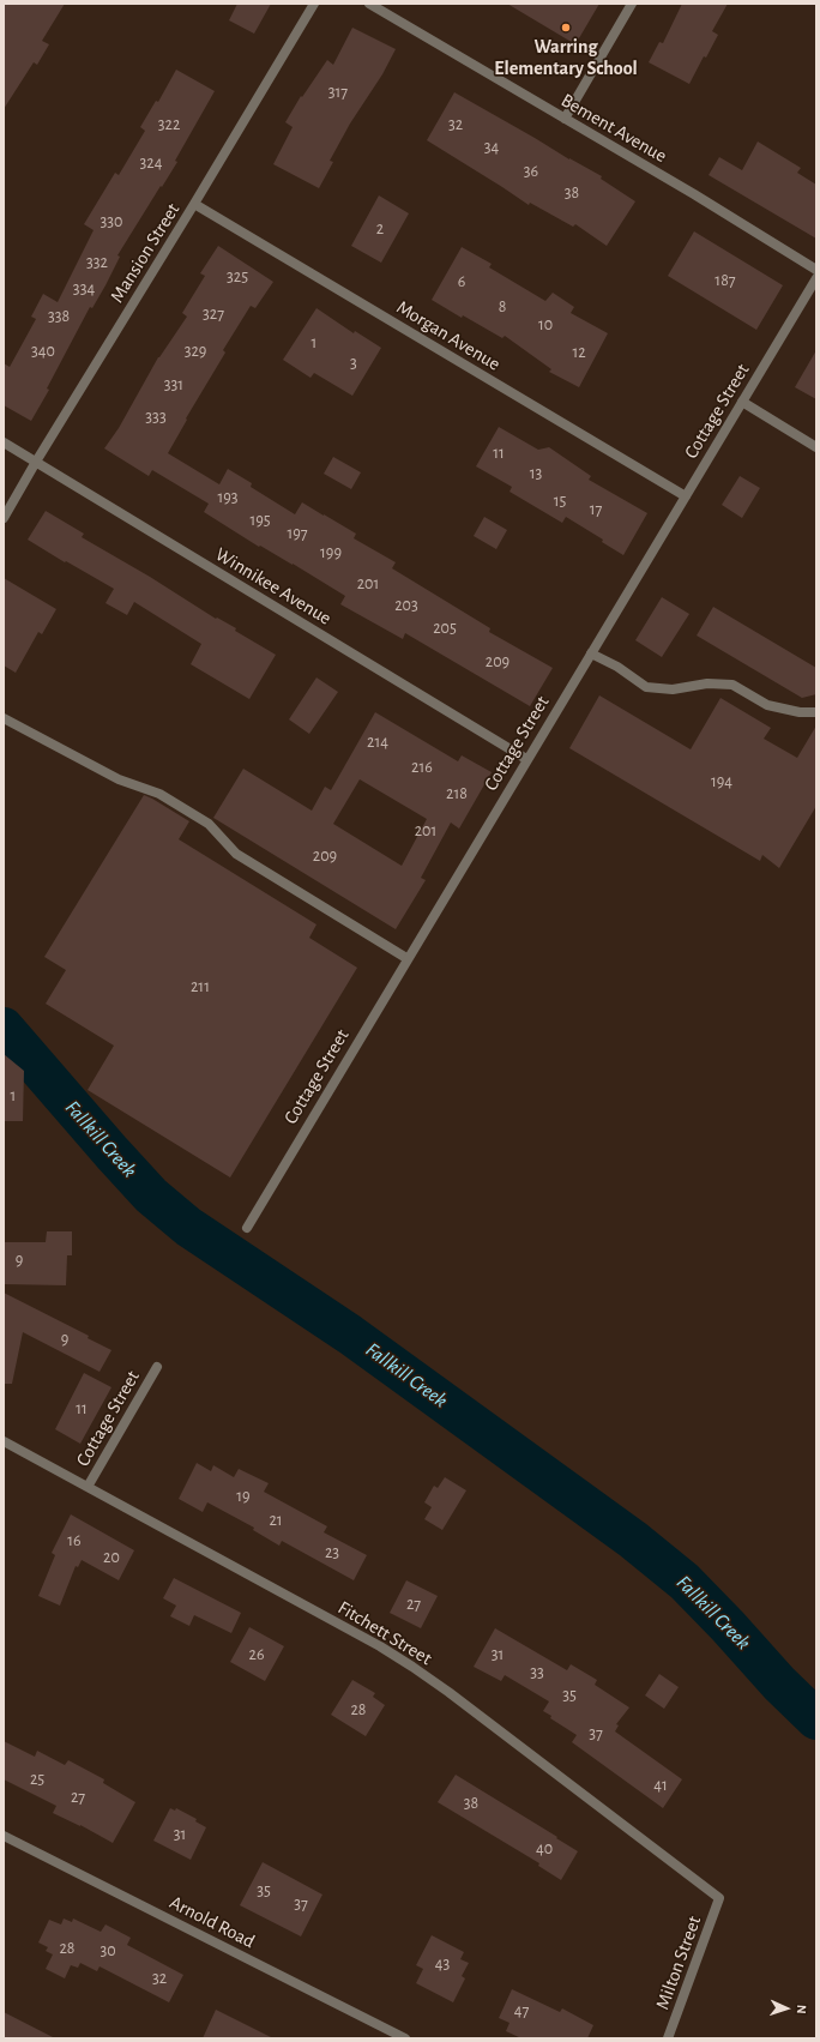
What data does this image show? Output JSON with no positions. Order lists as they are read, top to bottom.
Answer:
{
  "streets": {
    "street": [
      "Bement Avenue",
      "Mansion Street",
      "Morgan Avenue",
      "Cottage Street",
      "Winnikee Avenue",
      "Fitchett Street",
      "Arnold Road",
      "Milton Street"
    ]
  },
  "crossings": [
    ["Mansion Street", "Morgan Avenue"],
    ["Mansion Street", "Winnikee Avenue"],
    ["Morgan Avenue", "Cottage Street"],
    ["Cottage Street", "Winnikee Avenue"],
    ["Cottage Street", "Fitchett Street"],
    ["Fitchett Street", "Milton Street"]
  ],
  "water": ["Fallkill Creek"],
  "places": ["Warring Elementary School"],
  "house_numbers": [
    "317",
    "322",
    "32",
    "34",
    "324",
    "36",
    "38",
    "330",
    "2",
    "332",
    "325",
    "187",
    "6",
    "334",
    "8",
    "327",
    "338",
    "10",
    "1",
    "340",
    "329",
    "12",
    "3",
    "331",
    "333",
    "11",
    "13",
    "193",
    "15",
    "17",
    "195",
    "197",
    "199",
    "201",
    "203",
    "205",
    "209",
    "214",
    "216",
    "194",
    "218",
    "201",
    "209",
    "211",
    "1",
    "9",
    "9",
    "11",
    "19",
    "21",
    "16",
    "23",
    "20",
    "27",
    "26",
    "31",
    "33",
    "35",
    "28",
    "37",
    "25",
    "41",
    "27",
    "38",
    "31",
    "40",
    "35",
    "37",
    "28",
    "30",
    "43",
    "32",
    "47"
  ],
  "north": "right"
}
